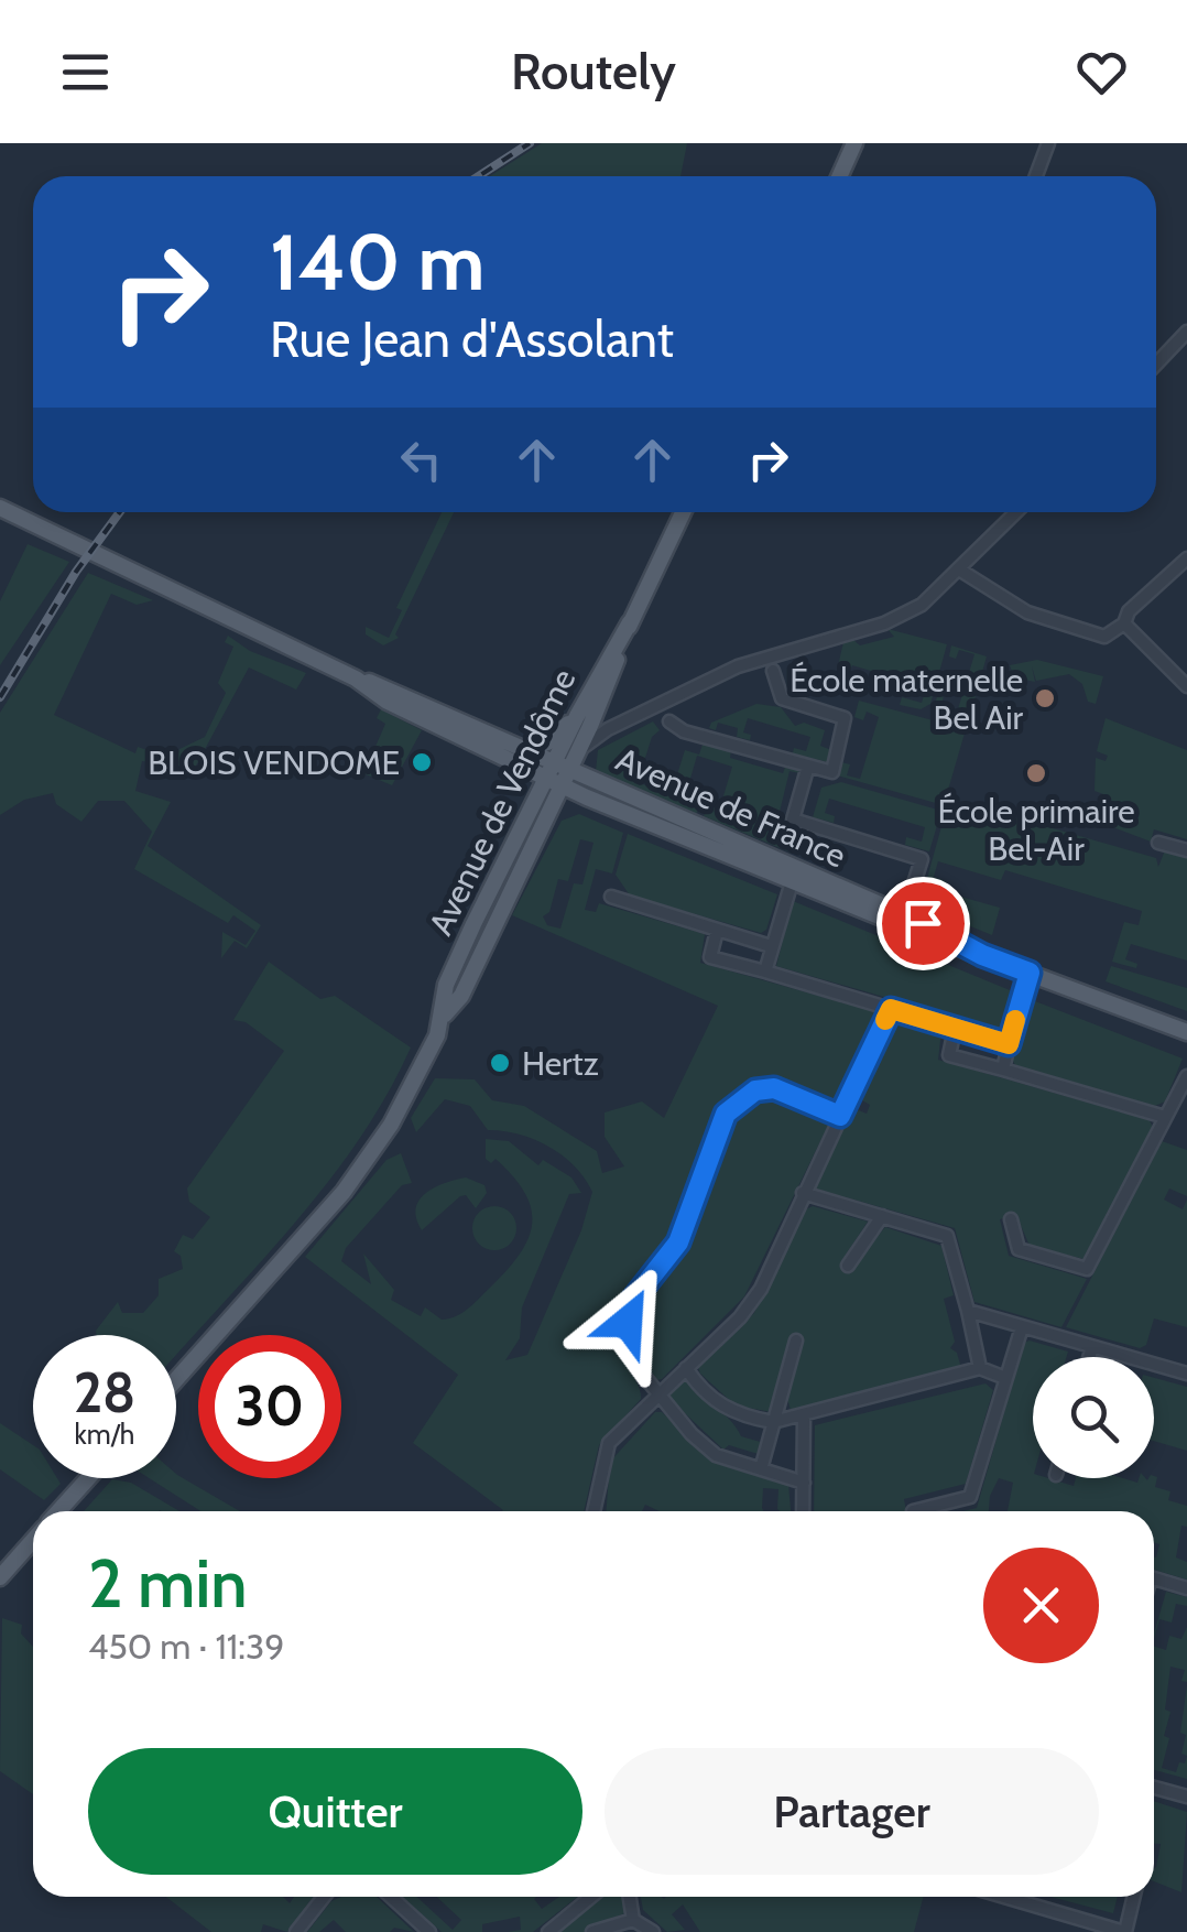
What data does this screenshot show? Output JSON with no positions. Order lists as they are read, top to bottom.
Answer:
{
  "streets": {
    "main road": ["Avenue de Vendôme", "Avenue de France"]
  },
  "crossings": [
    ["Avenue de Vendôme", "Avenue de France"]
  ],
  "places": [
    "École maternelle Bel Air",
    "BLOIS VENDOME",
    "École primaire Bel-Air",
    "Hertz"
  ],
  "page": {
    "header": "Routely",
    "turn": ["140 m", "Rue Jean d'Assolant"],
    "speed": "28 km/h",
    "limit": "30",
    "heading": ["2 min", "450 m · 11:39"],
    "buttons": ["Quitter", "Partager"]
  }
}
